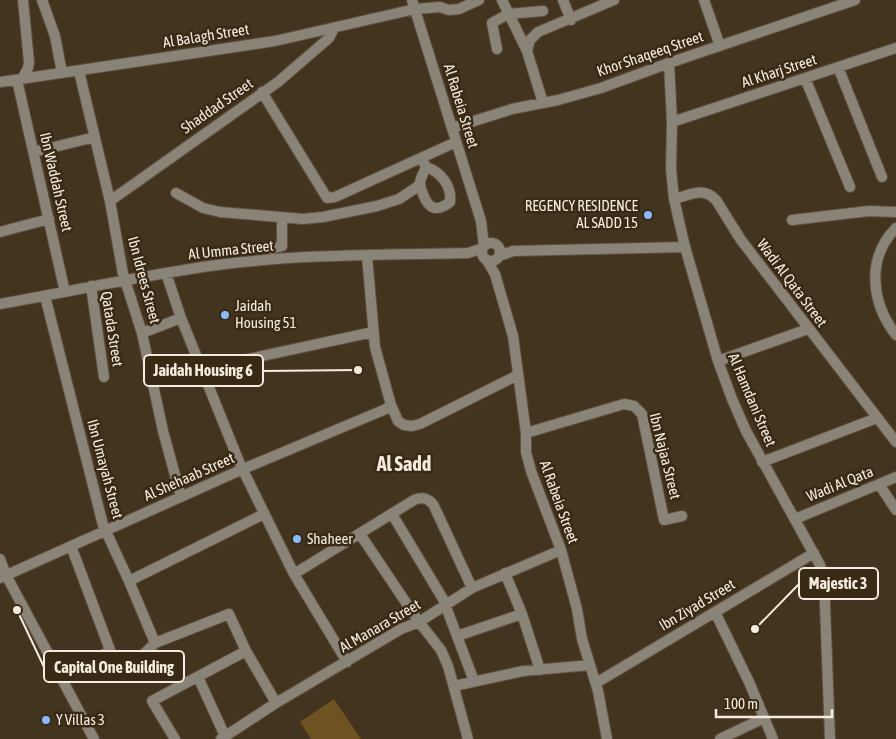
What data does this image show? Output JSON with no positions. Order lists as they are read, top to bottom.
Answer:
{
  "streets": {
    "street": [
      "Al Balagh Street",
      "Khor Shaqeeq Street",
      "Al Kharj Street",
      "Shaddad Street",
      "Al Rabeia Street",
      "Ibn Waddah Street",
      "Al Umma Street",
      "Ibn Idrees Street",
      "Wadi Al Qata Street",
      "Qatada Street",
      "Al Hamdani Street",
      "Ibn Najaa Street",
      "Ibn Umayah Street",
      "Al Shehaab Street",
      "Wadi Al Qata",
      "Ibn Ziyad Street",
      "Al Manara Street"
    ]
  },
  "crossings": [
    ["Al Balagh Street", "Shaddad Street"],
    ["Al Balagh Street", "Al Rabeia Street"],
    ["Al Balagh Street", "Ibn Waddah Street"],
    ["Al Balagh Street", "Ibn Idrees Street"],
    ["Khor Shaqeeq Street", "Al Rabeia Street"],
    ["Khor Shaqeeq Street", "Al Hamdani Street"],
    ["Al Kharj Street", "Al Hamdani Street"],
    ["Shaddad Street", "Ibn Idrees Street"],
    ["Al Rabeia Street", "Al Umma Street"],
    ["Al Rabeia Street", "Ibn Najaa Street"],
    ["Al Rabeia Street", "Ibn Ziyad Street"],
    ["Al Rabeia Street", "Al Manara Street"],
    ["Ibn Waddah Street", "Al Umma Street"],
    ["Al Umma Street", "Ibn Idrees Street"],
    ["Al Umma Street", "Qatada Street"],
    ["Al Umma Street", "Ibn Umayah Street"],
    ["Ibn Idrees Street", "Al Shehaab Street"],
    ["Wadi Al Qata Street", "Al Hamdani Street"],
    ["Al Hamdani Street", "Wadi Al Qata"],
    ["Al Hamdani Street", "Ibn Ziyad Street"],
    ["Ibn Umayah Street", "Al Shehaab Street"]
  ],
  "districts": ["Al Sadd"],
  "places": [
    "REGENCY RESIDENCE AL SADD 15",
    "Jaidah Housing 51",
    "Jaidah Housing 6",
    "Shaheer",
    "Capital One Building",
    "Majestic 3",
    "Y Villas 3"
  ],
  "scale_bar": "100 m"
}
